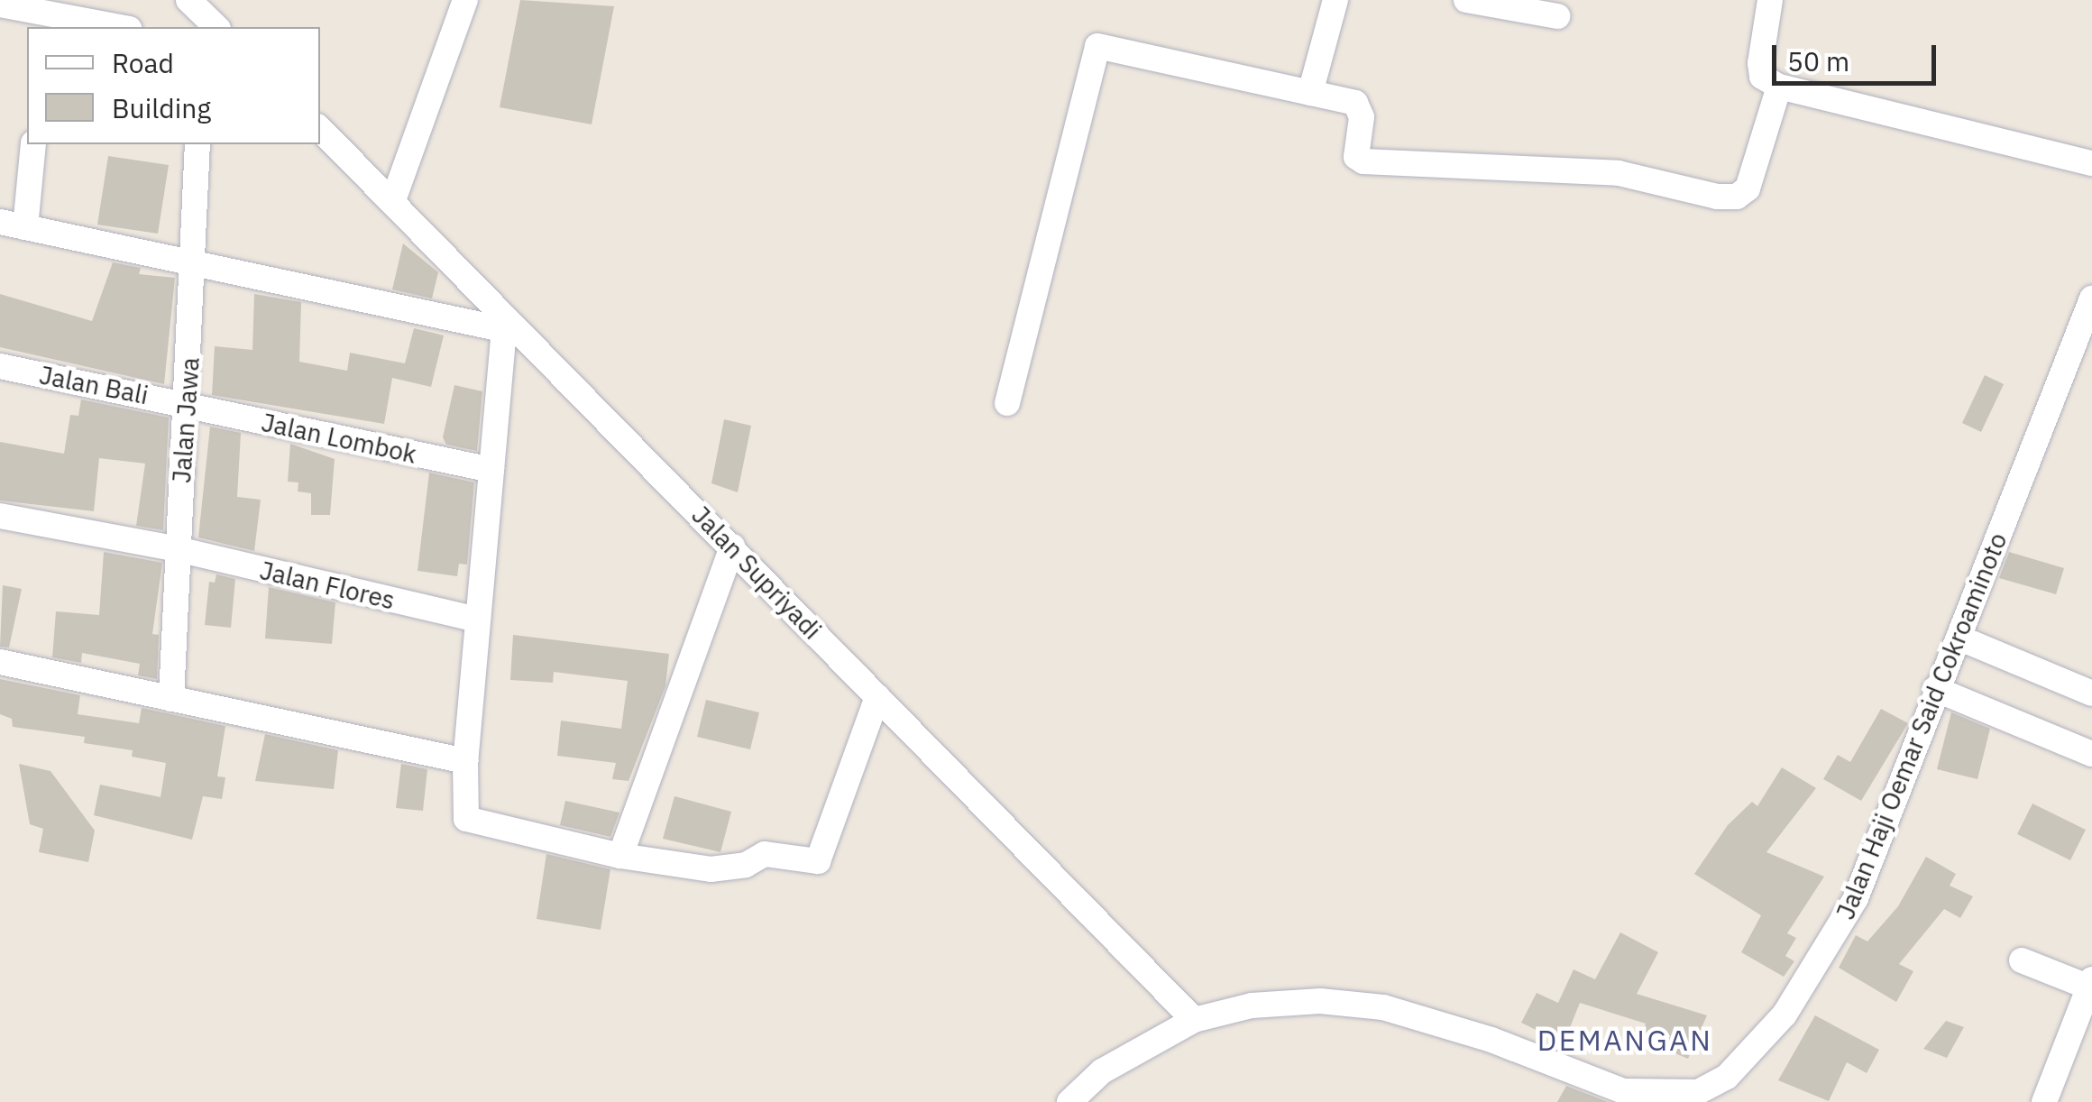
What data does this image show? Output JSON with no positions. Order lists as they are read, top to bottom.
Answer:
{
  "streets": {
    "street": [
      "Jalan Bali",
      "Jalan Jawa",
      "Jalan Lombok",
      "Jalan Supriyadi",
      "Jalan Flores",
      "Jalan Haji Oemar Said Cokroaminoto"
    ]
  },
  "crossings": [
    ["Jalan Bali", "Jalan Jawa"],
    ["Jalan Bali", "Jalan Lombok"],
    ["Jalan Jawa", "Jalan Lombok"],
    ["Jalan Jawa", "Jalan Flores"],
    ["Jalan Supriyadi", "Jalan Haji Oemar Said Cokroaminoto"]
  ],
  "districts": ["DEMANGAN"],
  "legend": ["Road", "Building"],
  "scale_bar": "50 m"
}
